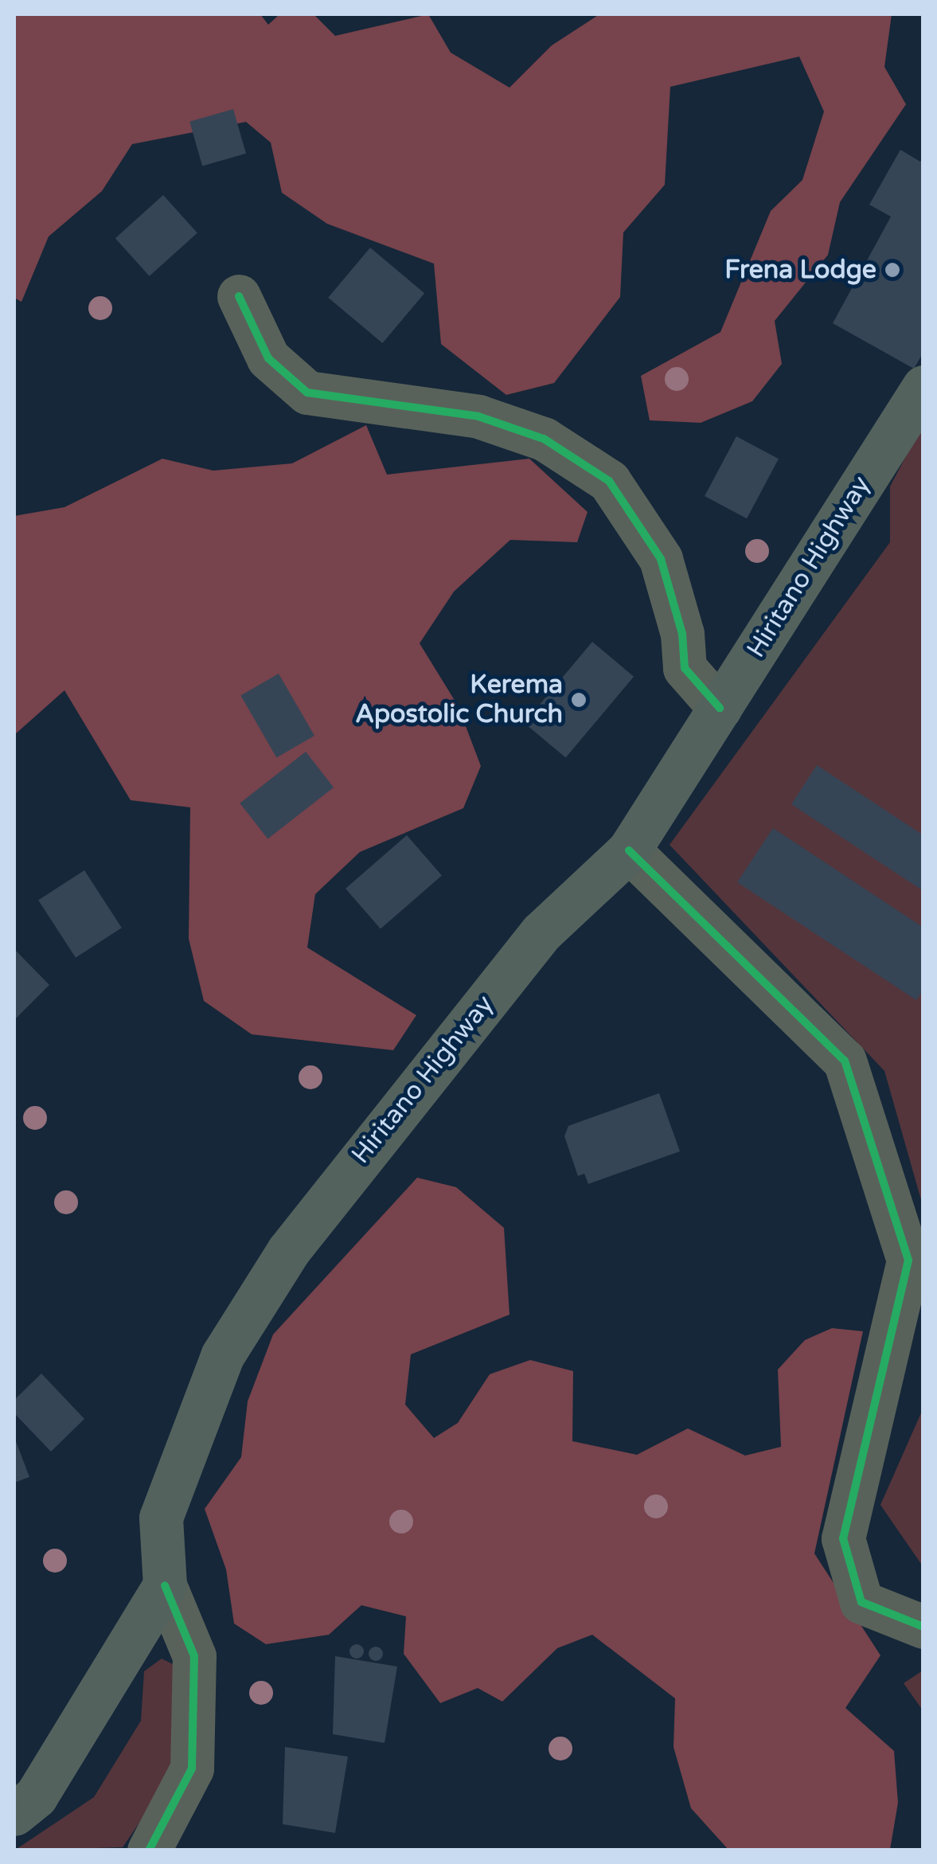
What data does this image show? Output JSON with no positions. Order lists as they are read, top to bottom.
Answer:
{
  "streets": {
    "highway": ["Hiritano Highway"]
  },
  "places": ["Frena Lodge", "Kerema Apostolic Church"]
}
